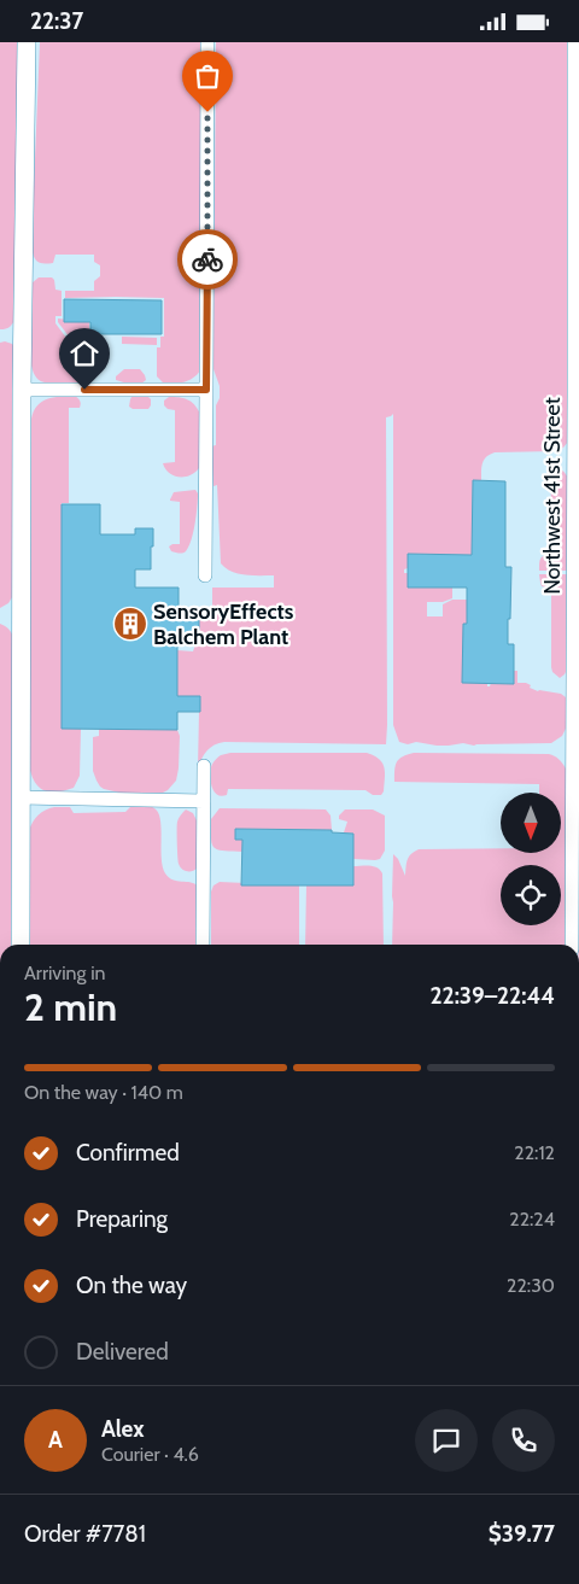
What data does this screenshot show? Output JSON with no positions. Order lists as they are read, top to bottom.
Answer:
{
  "streets": {
    "street": ["Northwest 41st Street"]
  },
  "places": {
    "building": ["SensoryEffects Balchem Plant"]
  },
  "north": "bottom",
  "page": {
    "status": "22:37",
    "heading": ["2 min", "Arriving in", "22:39–22:44"],
    "panel": [
      "Alex",
      "Courier · 4.6",
      "Order #7781",
      "$39.77"
    ],
    "bar": "On the way · 140 m",
    "list": [
      ["Confirmed", "22:12"],
      ["Preparing", "22:24"],
      ["On the way", "22:30"],
      "Delivered"
    ],
    "round": "A"
  }
}
